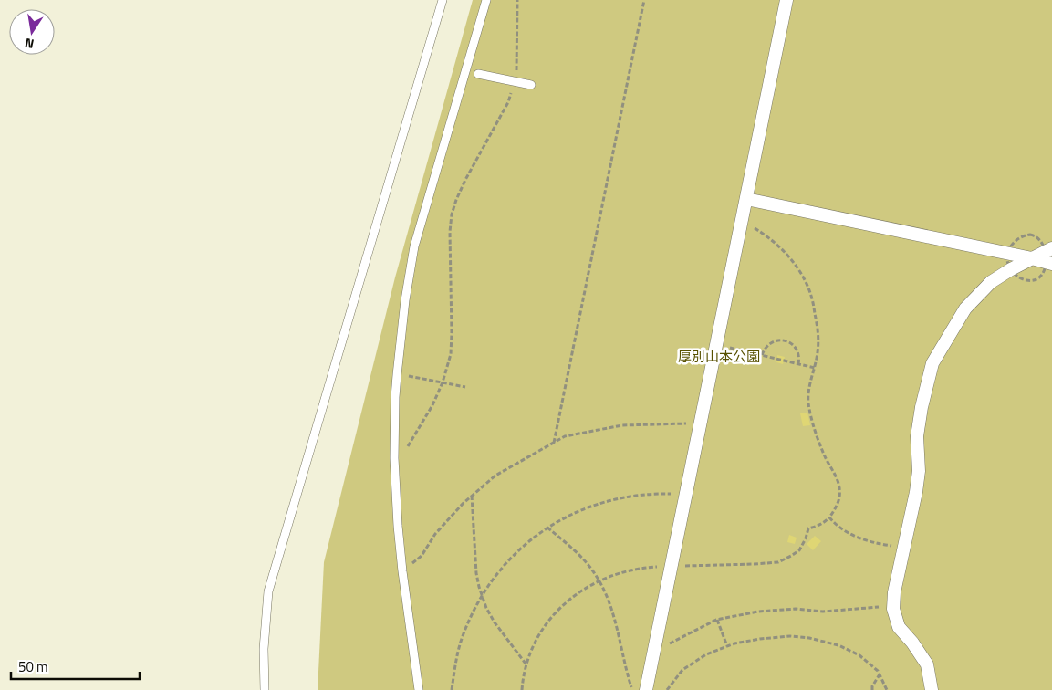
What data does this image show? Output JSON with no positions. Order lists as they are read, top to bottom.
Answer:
{
  "parks": ["厚別山本公園"],
  "scale_bar": "50 m",
  "north": "bottom"
}
